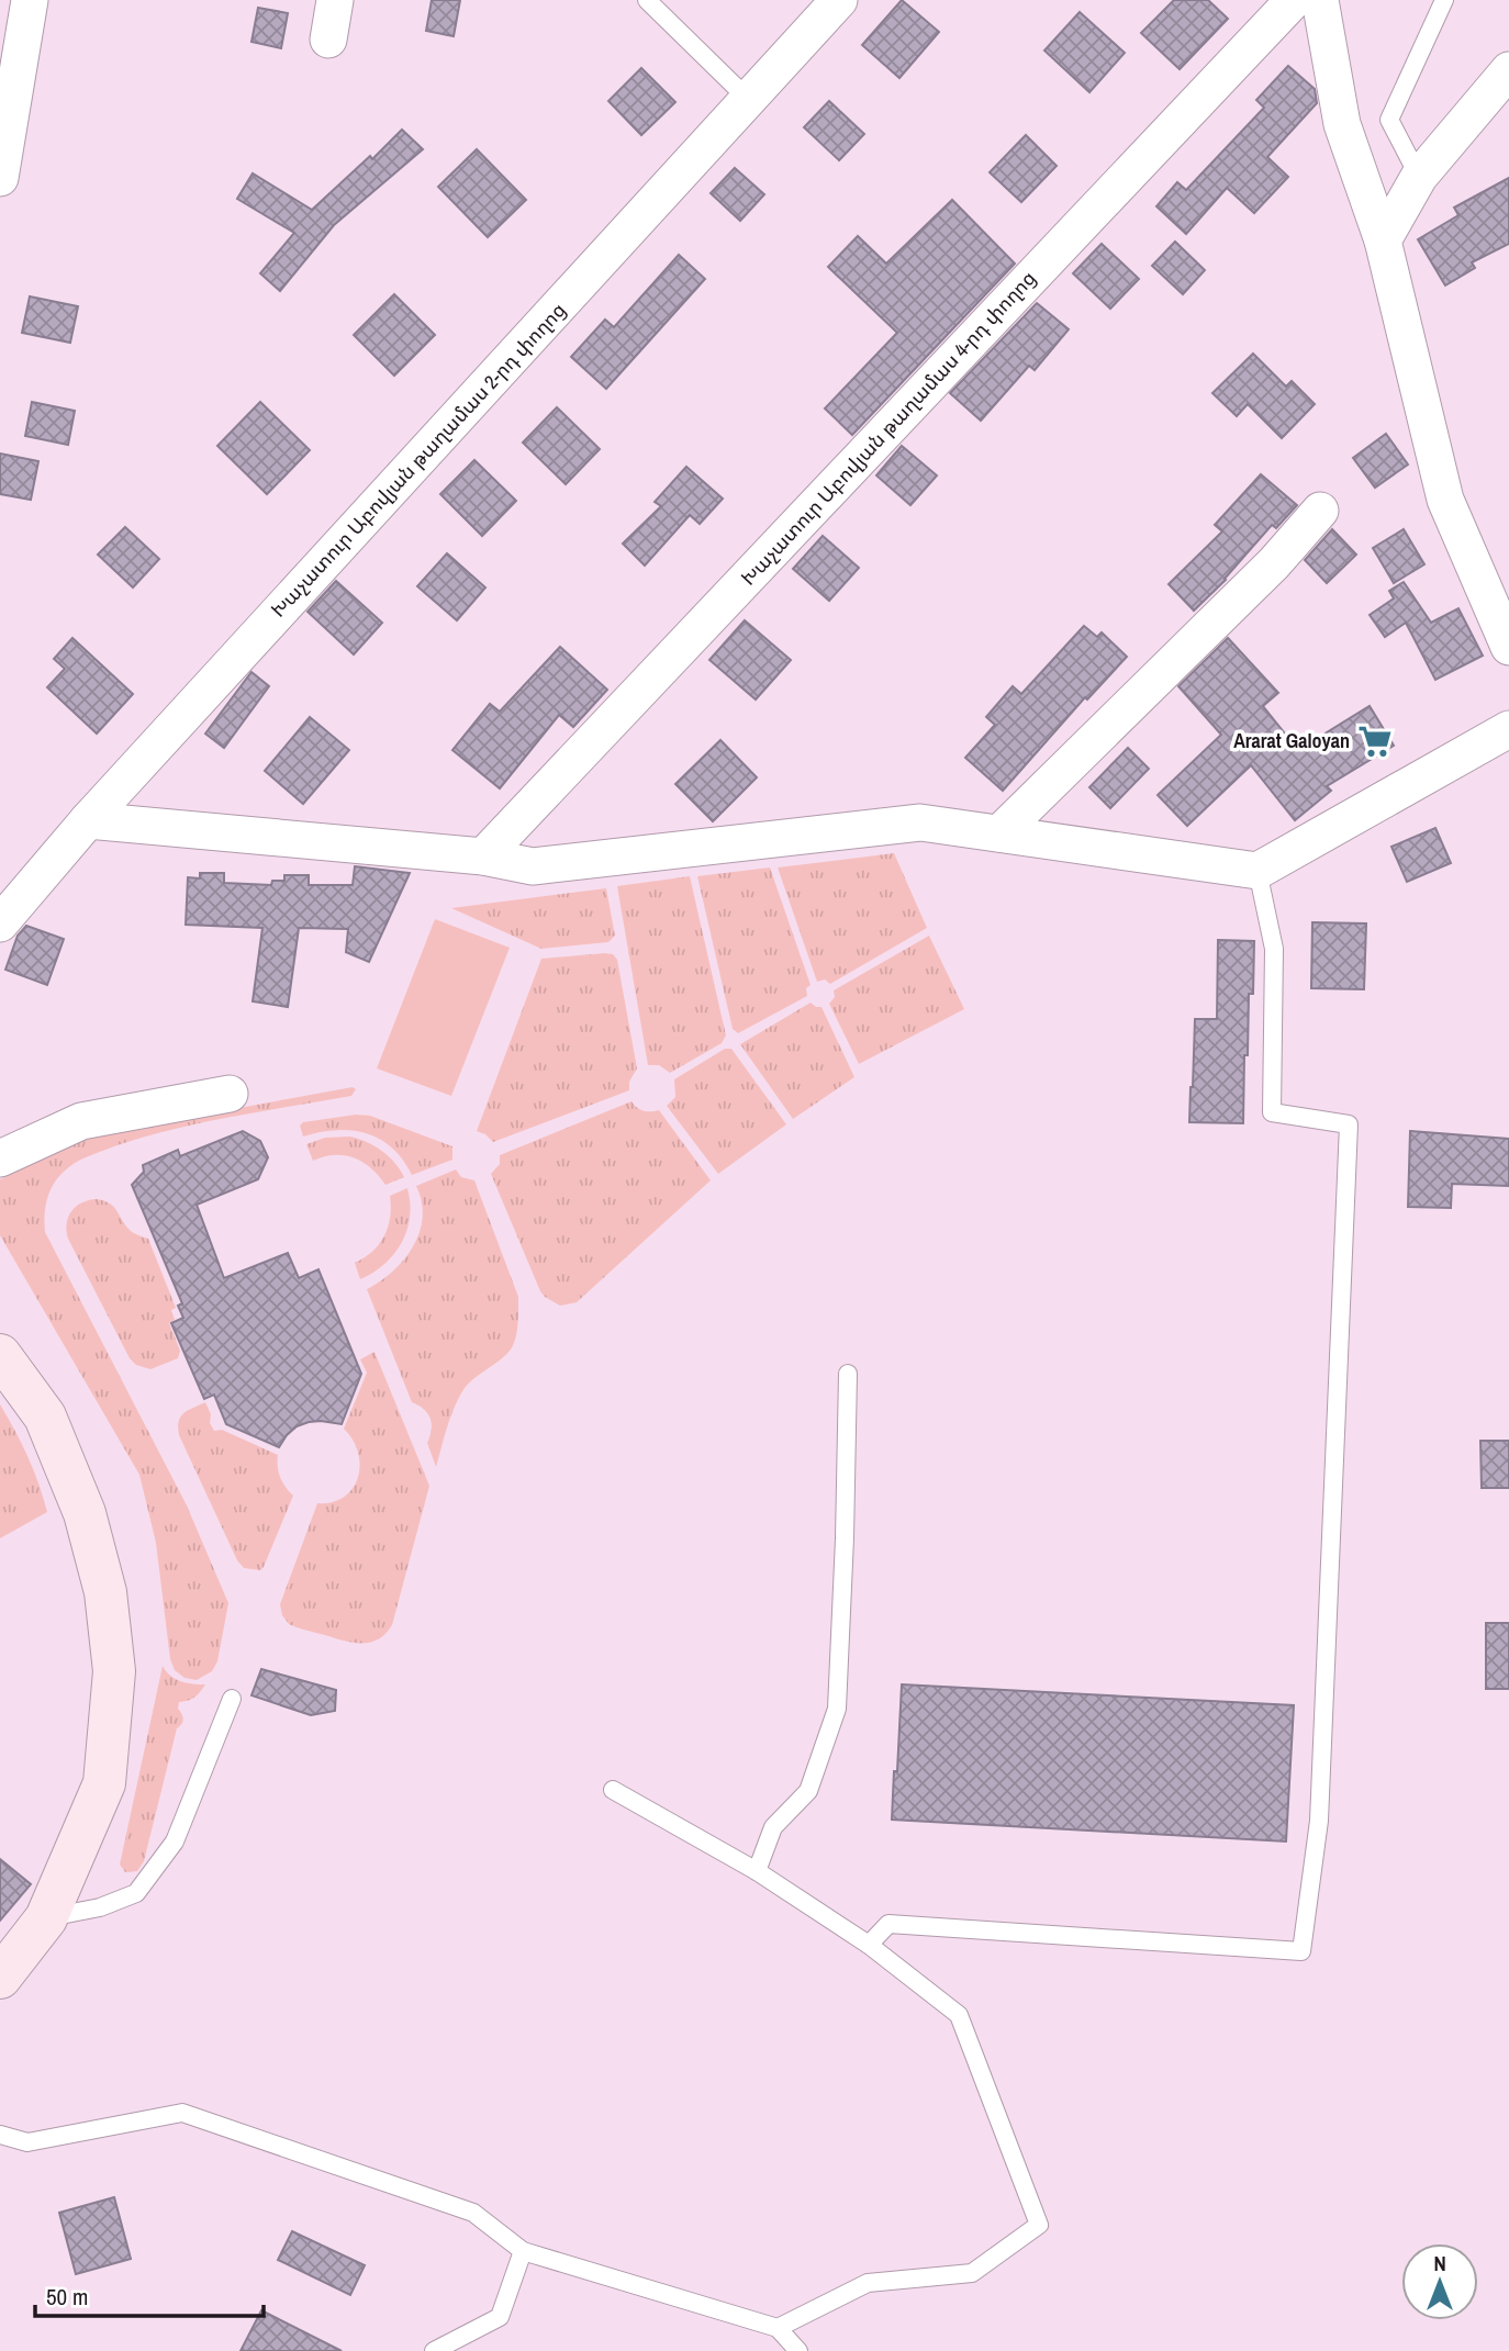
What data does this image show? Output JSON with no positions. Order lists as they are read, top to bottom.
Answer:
{
  "streets": {
    "street": ["Խաչատուր Աբովյան թաղամաս 4-րդ փողոց", "Խաչատուր Աբովյան թաղամաս 2-րդ փողոց"]
  },
  "places": {
    "supermarket": ["Ararat Galoyan"]
  },
  "scale_bar": "50 m",
  "north": "top"
}
